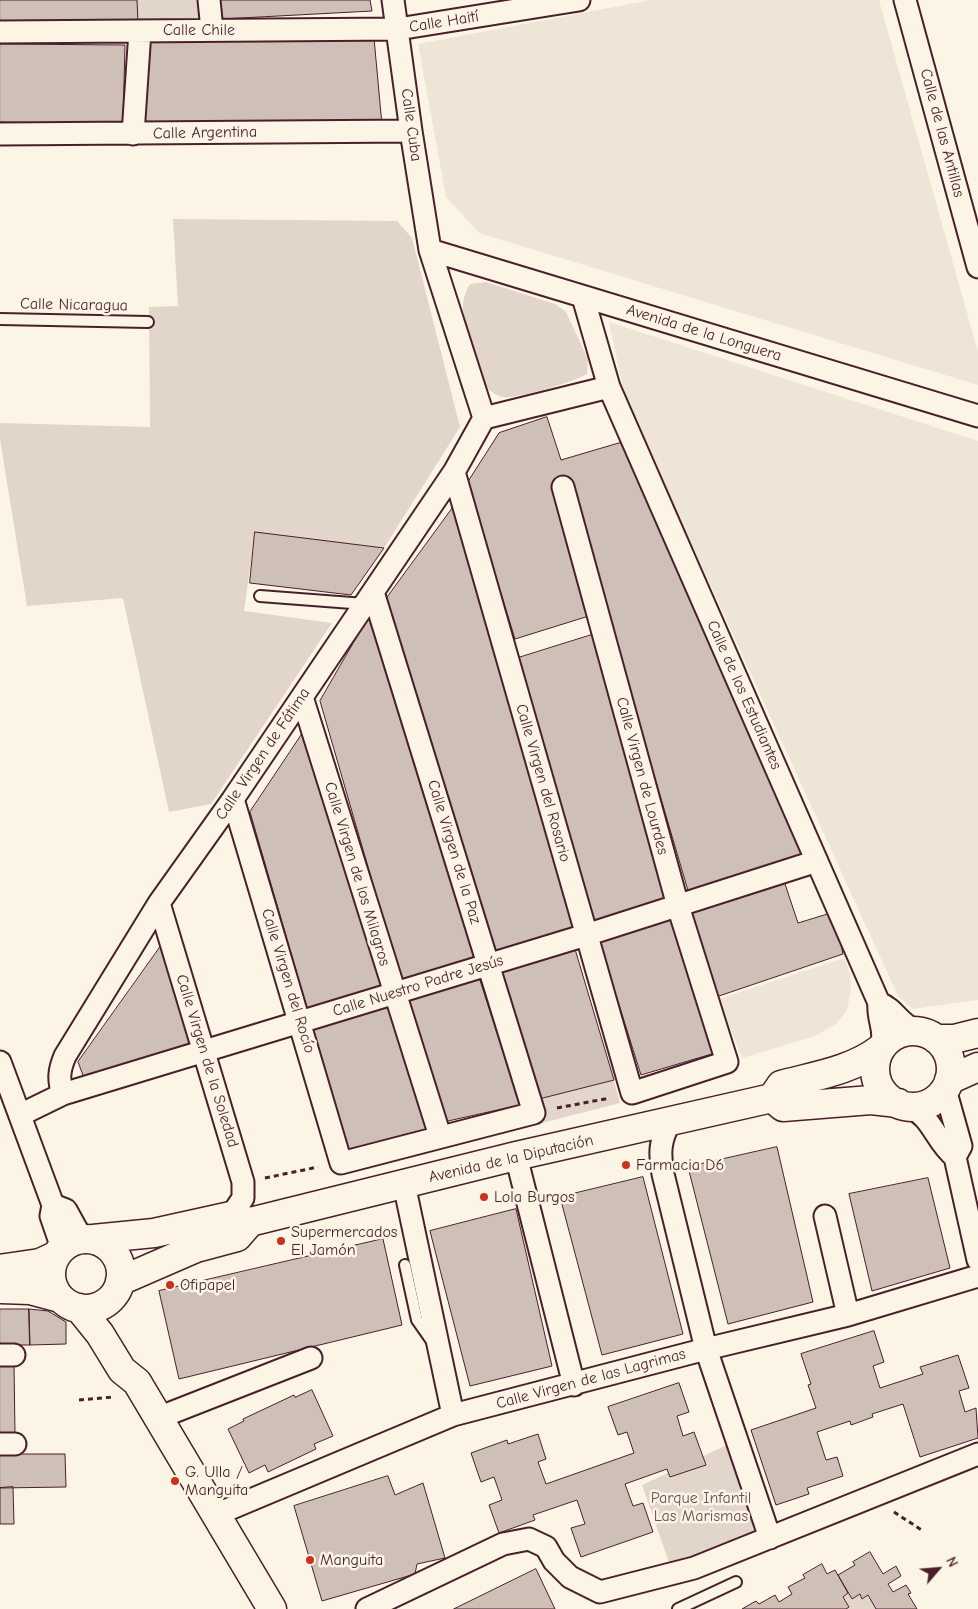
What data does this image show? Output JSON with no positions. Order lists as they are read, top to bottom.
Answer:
{
  "streets": {
    "main road": ["Avenida de la Diputación"],
    "street": [
      "Calle Haití",
      "Calle Chile",
      "Calle Cuba",
      "Calle Argentina",
      "Calle de las Antillas",
      "Avenida de la Longuera",
      "Calle de los Estudiantes",
      "Calle Virgen de Fátima",
      "Calle Virgen de Lourdes",
      "Calle Virgen del Rosario",
      "Calle Virgen de la Paz",
      "Calle Virgen de los Milagros",
      "Calle Virgen del Rocío",
      "Calle Nuestro Padre Jesús",
      "Calle Virgen de la Soledad",
      "Calle Virgen de las Lagrimas"
    ],
    "lane": ["Calle Nicaragua"]
  },
  "crossings": [
    ["Calle Haití", "Calle Chile"],
    ["Calle Haití", "Calle Cuba"],
    ["Calle Chile", "Calle Cuba"],
    ["Calle Cuba", "Calle Argentina"],
    ["Calle Cuba", "Avenida de la Longuera"],
    ["Calle Cuba", "Calle Virgen de Fátima"],
    ["Avenida de la Longuera", "Calle de los Estudiantes"],
    ["Calle de los Estudiantes", "Calle Nuestro Padre Jesús"],
    ["Calle de los Estudiantes", "Avenida de la Diputación"],
    ["Calle Virgen de Fátima", "Calle Virgen del Rosario"],
    ["Calle Virgen de Fátima", "Calle Virgen de la Paz"],
    ["Calle Virgen de Fátima", "Calle Virgen de los Milagros"],
    ["Calle Virgen de Fátima", "Calle Virgen del Rocío"],
    ["Calle Virgen de Fátima", "Calle Nuestro Padre Jesús"],
    ["Calle Virgen de Fátima", "Calle Virgen de la Soledad"],
    ["Calle Virgen de Lourdes", "Calle Virgen del Rosario"],
    ["Calle Virgen de Lourdes", "Calle Nuestro Padre Jesús"],
    ["Calle Virgen del Rosario", "Calle Nuestro Padre Jesús"],
    ["Calle Virgen de la Paz", "Calle Nuestro Padre Jesús"],
    ["Calle Virgen de los Milagros", "Calle Nuestro Padre Jesús"],
    ["Calle Virgen del Rocío", "Calle Nuestro Padre Jesús"],
    ["Calle Nuestro Padre Jesús", "Calle Virgen de la Soledad"],
    ["Calle Virgen de la Soledad", "Avenida de la Diputación"]
  ],
  "parks": ["Parque Infantil Las Marismas"],
  "places": [
    "Farmacia D6",
    "Lola Burgos",
    "Supermercados El Jamón",
    "Ofipapel",
    "G. Ulla / Manguita",
    "Manguita"
  ],
  "north": "top right"
}
